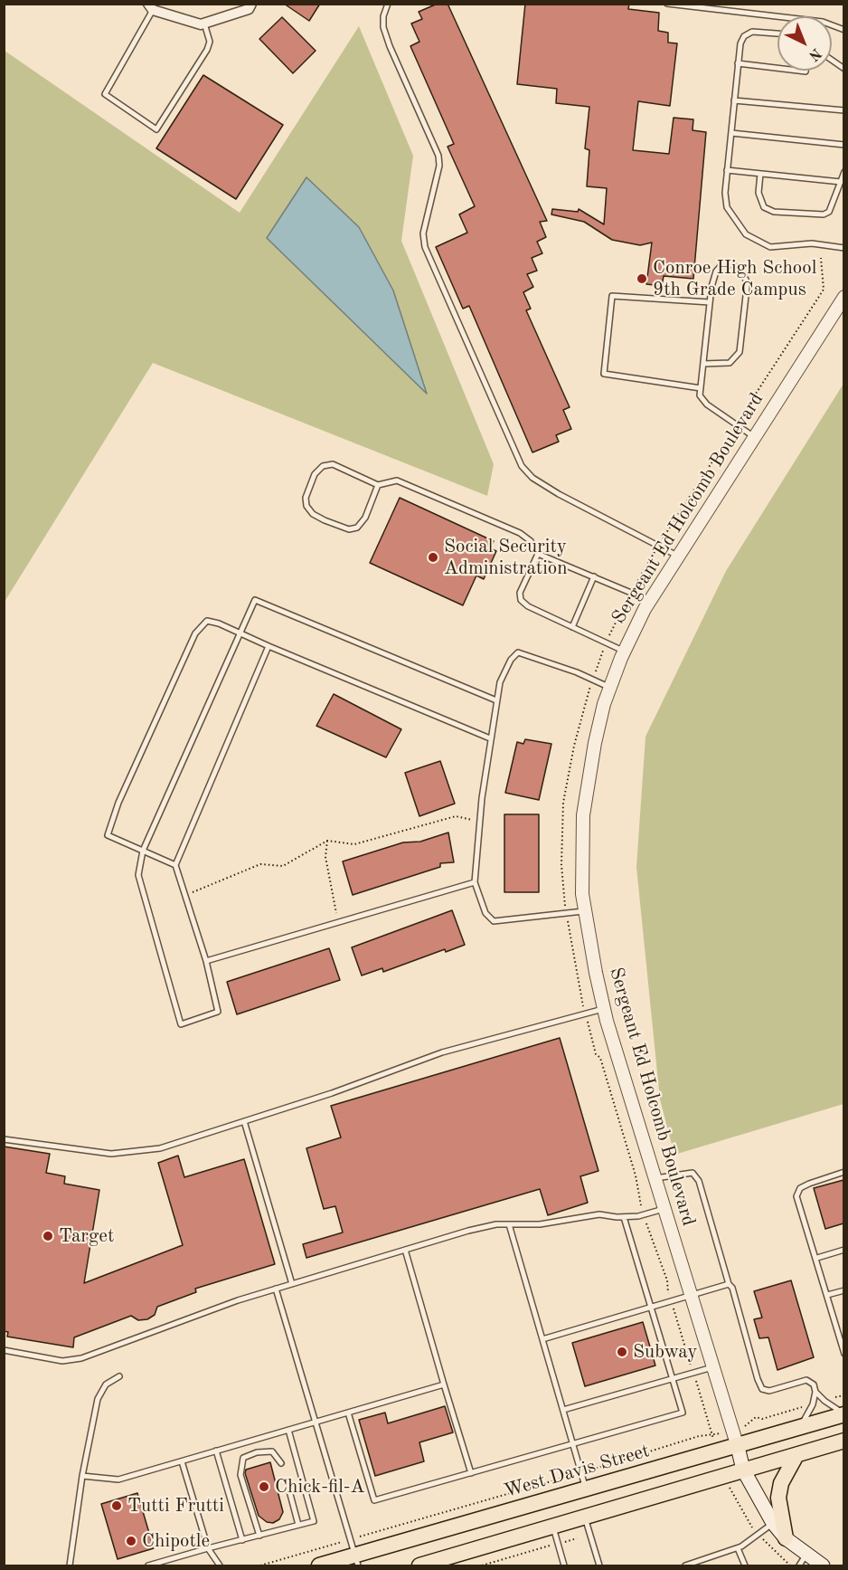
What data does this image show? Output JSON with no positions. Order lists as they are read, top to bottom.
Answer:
{
  "streets": {
    "main road": ["West Davis Street"],
    "street": ["Sergeant Ed Holcomb Boulevard"]
  },
  "crossings": [
    ["Sergeant Ed Holcomb Boulevard", "West Davis Street"]
  ],
  "places": [
    "Conroe High School 9th Grade Campus",
    "Social Security Administration",
    "Target",
    "Subway",
    "Chick-fil-A",
    "Tutti Frutti",
    "Chipotle"
  ],
  "north": "bottom right"
}
